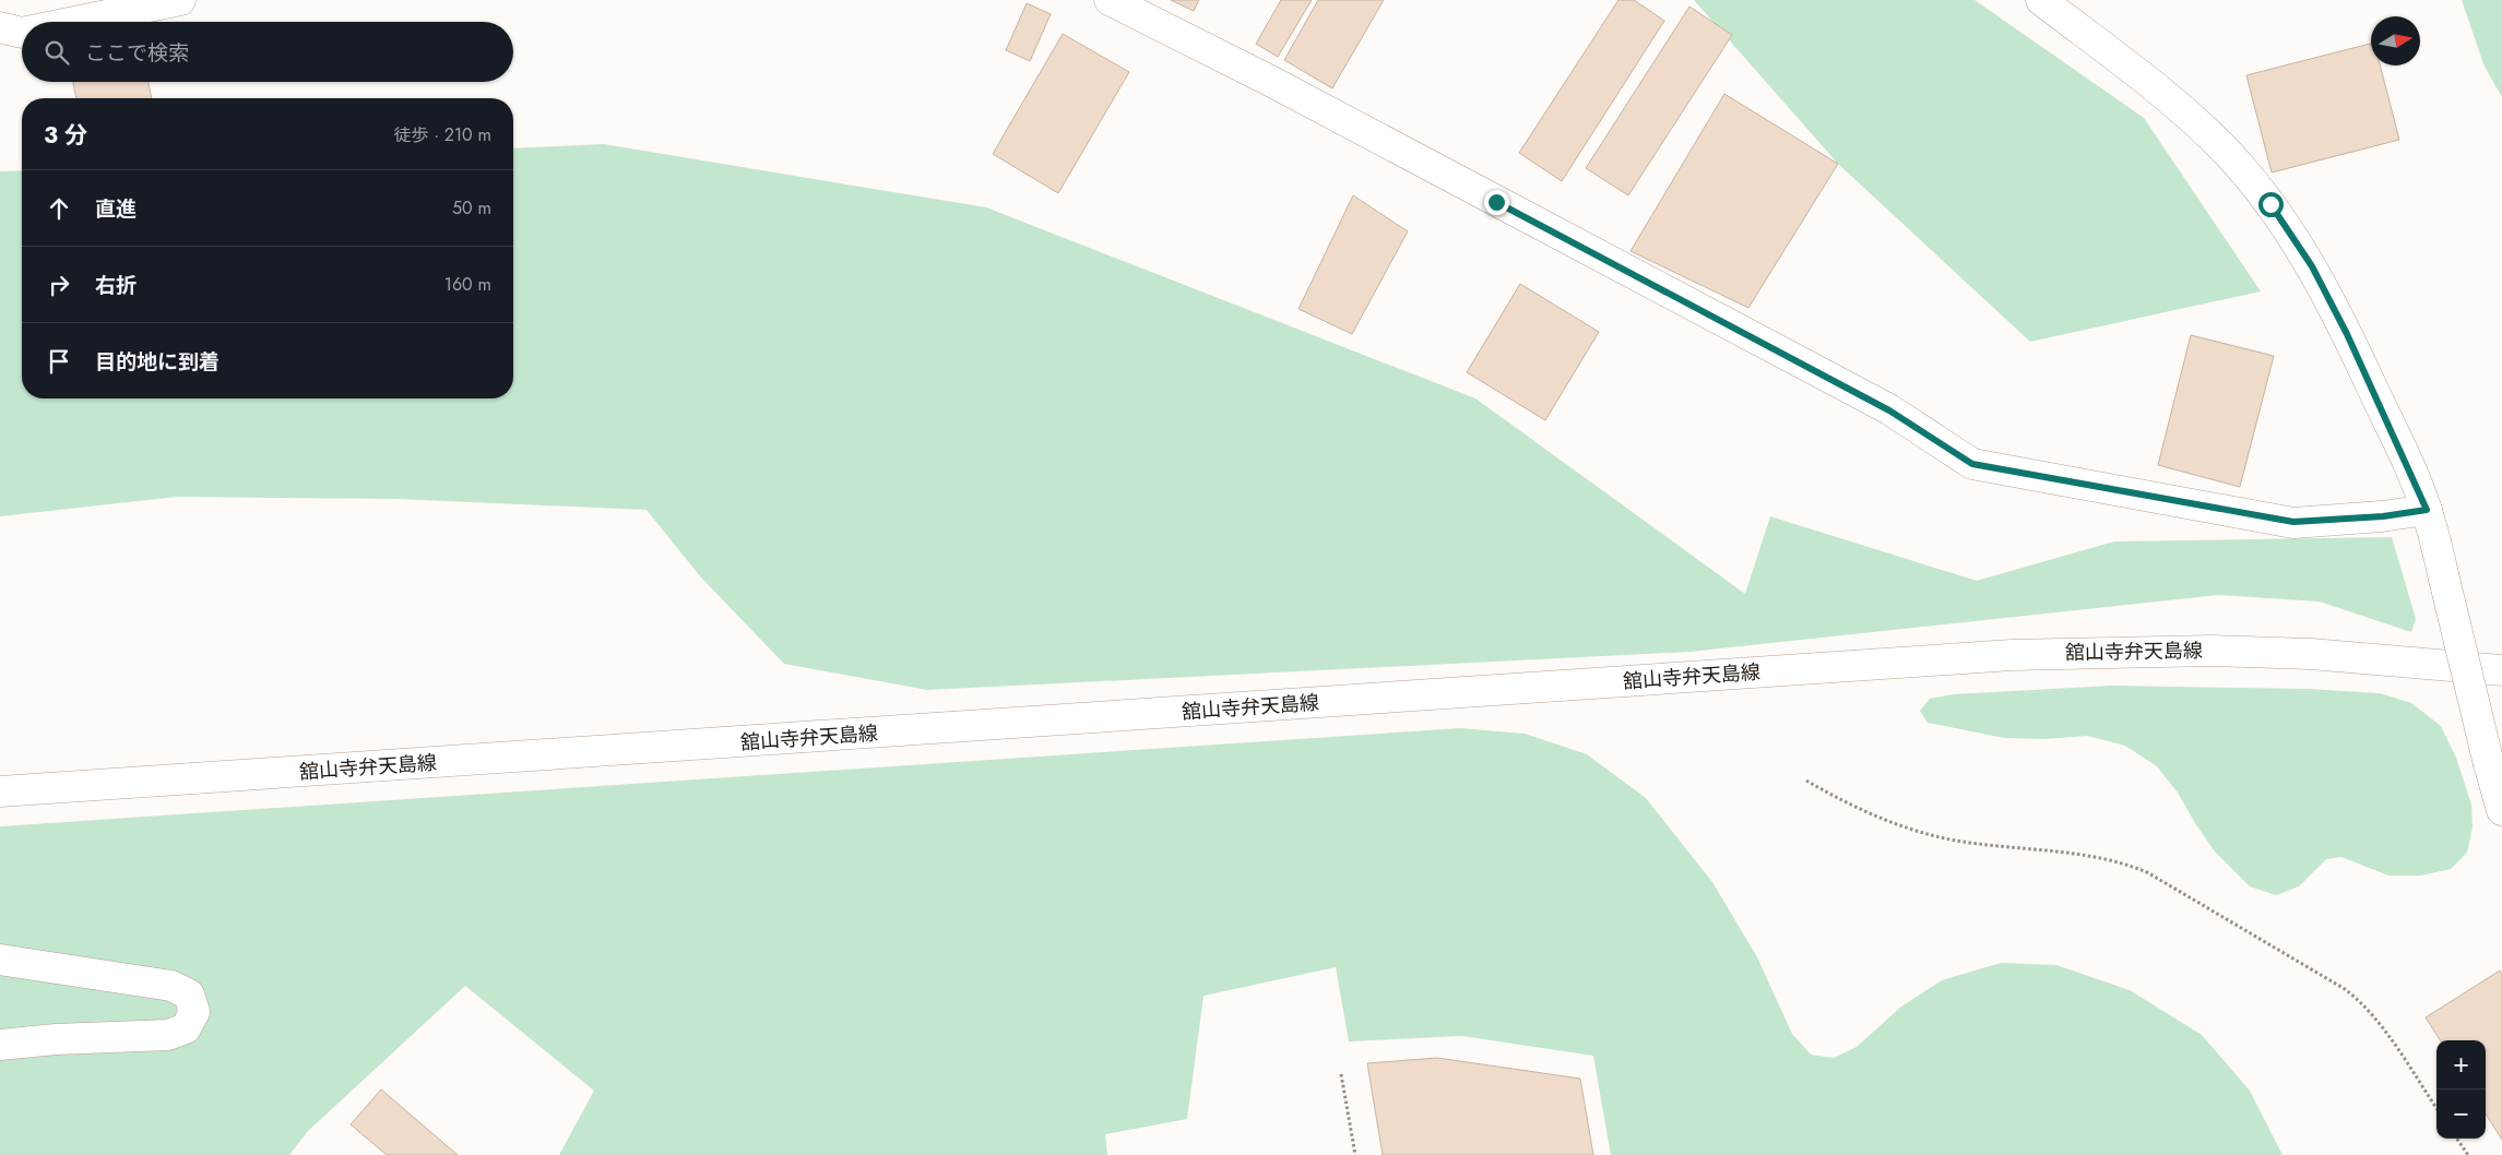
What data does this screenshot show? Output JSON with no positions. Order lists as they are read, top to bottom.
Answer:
{
  "streets": {
    "street": ["舘山寺弁天島線"]
  },
  "north": "right",
  "page": {
    "search": "ここで検索",
    "heading": ["3 分", "徒歩 · 210 m"],
    "list": [
      ["直進", "50 m"],
      ["右折", "160 m"],
      "目的地に到着"
    ],
    "map_buttons": ["+", "−"]
  }
}
